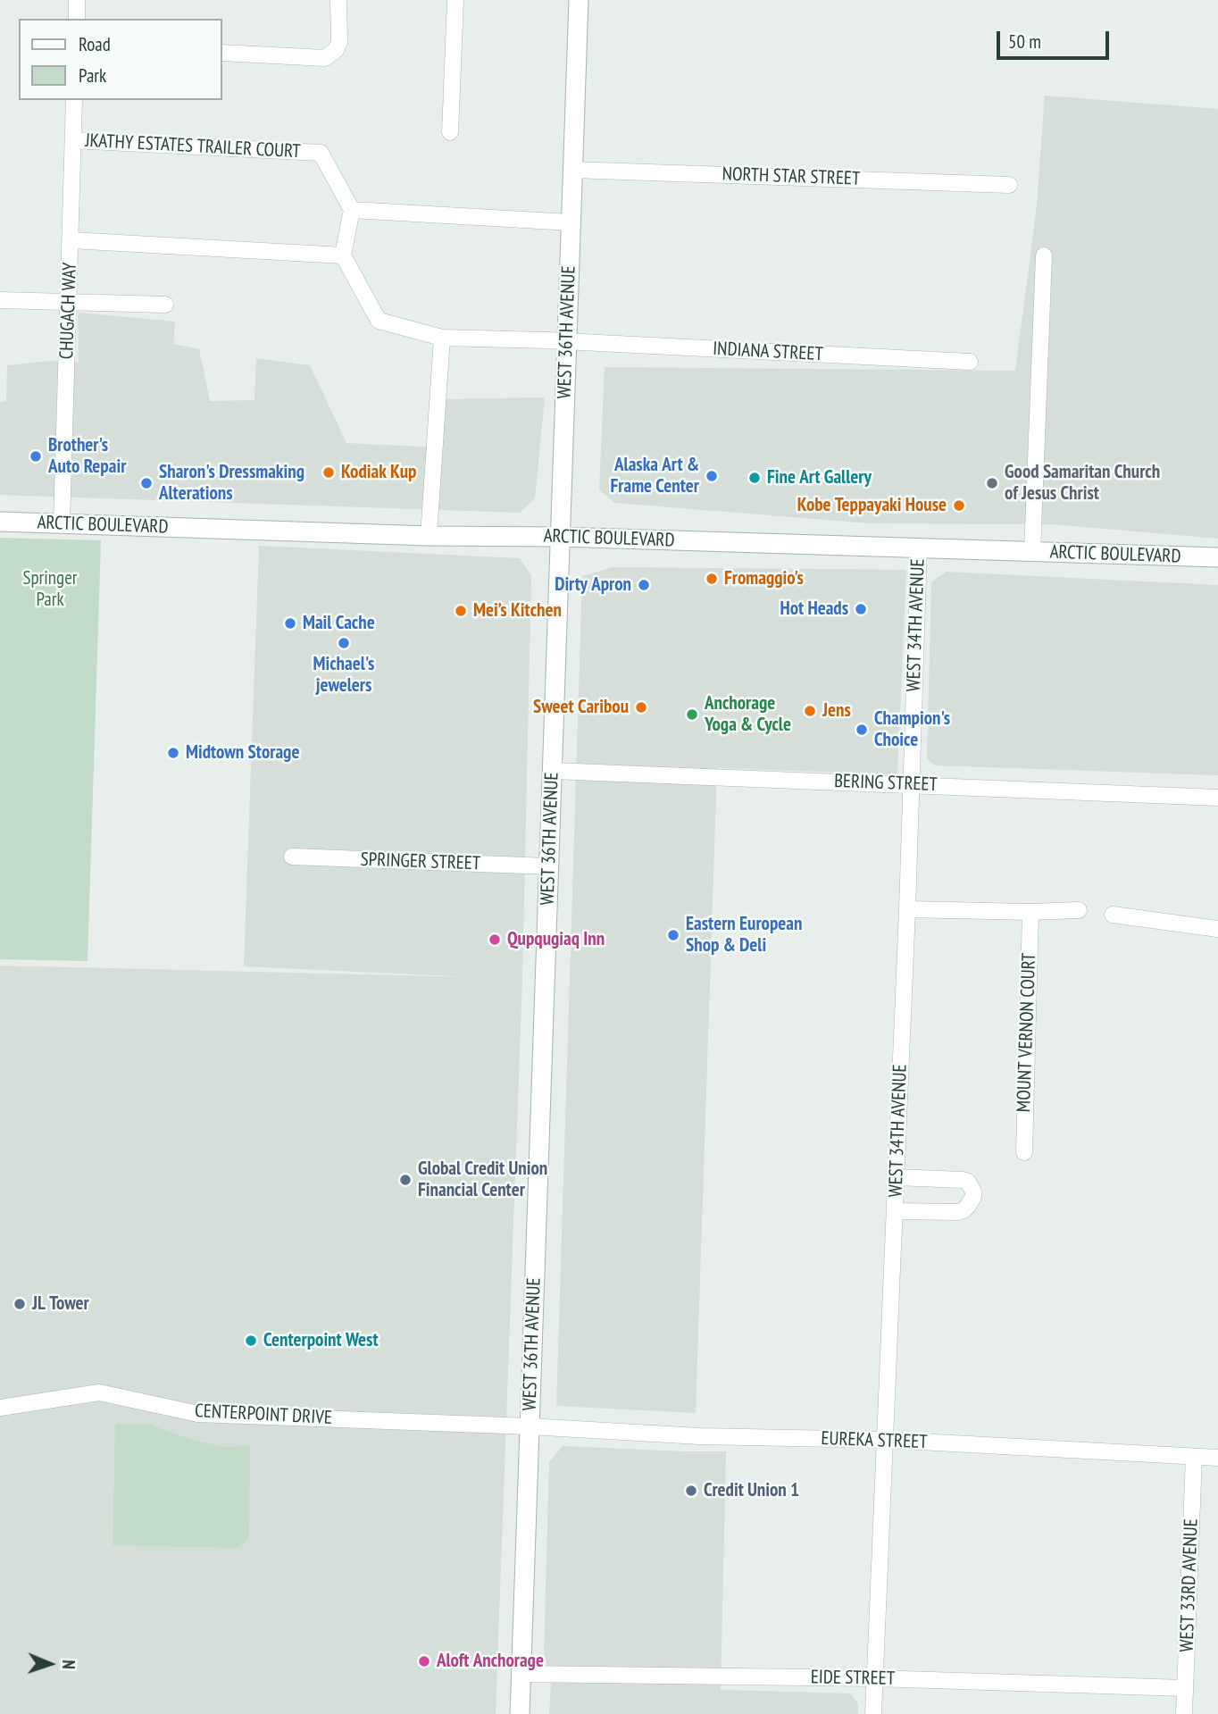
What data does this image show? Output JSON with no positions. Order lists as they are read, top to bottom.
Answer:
{
  "streets": {
    "main road": ["WEST 36TH AVENUE", "ARCTIC BOULEVARD"],
    "street": [
      "JKATHY ESTATES TRAILER COURT",
      "NORTH STAR STREET",
      "CHUGACH WAY",
      "INDIANA STREET",
      "WEST 34TH AVENUE",
      "BERING STREET",
      "SPRINGER STREET",
      "MOUNT VERNON COURT",
      "CENTERPOINT DRIVE",
      "EUREKA STREET",
      "WEST 33RD AVENUE",
      "EIDE STREET"
    ]
  },
  "crossings": [
    ["JKATHY ESTATES TRAILER COURT", "CHUGACH WAY"],
    ["NORTH STAR STREET", "WEST 36TH AVENUE"],
    ["CHUGACH WAY", "ARCTIC BOULEVARD"],
    ["WEST 36TH AVENUE", "INDIANA STREET"],
    ["WEST 36TH AVENUE", "ARCTIC BOULEVARD"],
    ["WEST 36TH AVENUE", "BERING STREET"],
    ["WEST 36TH AVENUE", "SPRINGER STREET"],
    ["WEST 36TH AVENUE", "CENTERPOINT DRIVE"],
    ["WEST 36TH AVENUE", "EUREKA STREET"],
    ["WEST 36TH AVENUE", "EIDE STREET"],
    ["ARCTIC BOULEVARD", "WEST 34TH AVENUE"],
    ["WEST 34TH AVENUE", "BERING STREET"],
    ["WEST 34TH AVENUE", "EUREKA STREET"],
    ["WEST 34TH AVENUE", "EIDE STREET"],
    ["CENTERPOINT DRIVE", "EUREKA STREET"],
    ["EUREKA STREET", "WEST 33RD AVENUE"],
    ["WEST 33RD AVENUE", "EIDE STREET"]
  ],
  "parks": ["Springer Park"],
  "places": [
    "Brother's Auto Repair",
    "Kodiak Kup",
    "Alaska Art & Frame Center",
    "Fine Art Gallery",
    "Sharon's Dressmaking Alterations",
    "Good Samaritan Church of Jesus Christ",
    "Kobe Teppayaki House",
    "Fromaggio's",
    "Dirty Apron",
    "Hot Heads",
    "Mei’s Kitchen",
    "Mail Cache",
    "Michael's jewelers",
    "Sweet Caribou",
    "Jens",
    "Anchorage Yoga & Cycle",
    "Champion's Choice",
    "Midtown Storage",
    "Eastern European Shop & Deli",
    "Qupqugiaq Inn",
    "Global Credit Union Financial Center",
    "JL Tower",
    "Centerpoint West",
    "Credit Union 1",
    "Aloft Anchorage"
  ],
  "legend": ["Road", "Park"],
  "scale_bar": "50 m",
  "north": "right"
}
